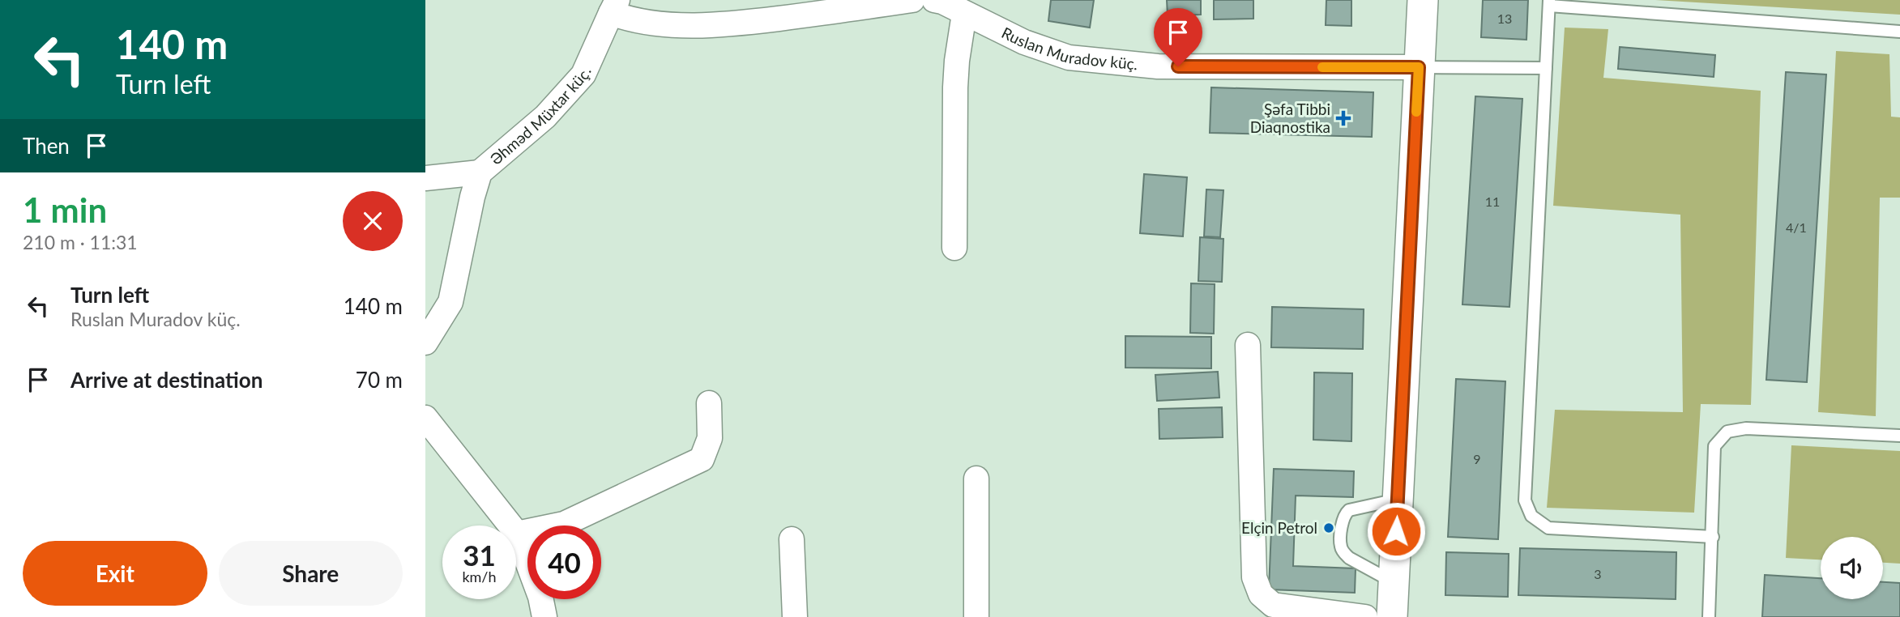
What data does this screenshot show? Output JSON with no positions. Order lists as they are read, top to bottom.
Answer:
{
  "streets": {
    "street": ["Ruslan Muradov küç.", "Əhməd Müxtar küç."]
  },
  "places": {
    "health": ["Şəfa Tibbi Diaqnostika"],
    "other": ["Elçin Petrol"]
  },
  "house_numbers": [
    "13",
    "11",
    "4/1",
    "9",
    "3"
  ],
  "page": {
    "turn": ["140 m", "Turn left"],
    "then": "Then",
    "heading": ["1 min", "210 m · 11:31"],
    "list": [
      {
        "name": "Turn left",
        "note": "Ruslan Muradov küç.",
        "value": "140 m"
      },
      {
        "name": "Arrive at destination",
        "value": "70 m"
      }
    ],
    "speed": "31 km/h",
    "limit": "40",
    "buttons": ["Exit", "Share"]
  }
}
